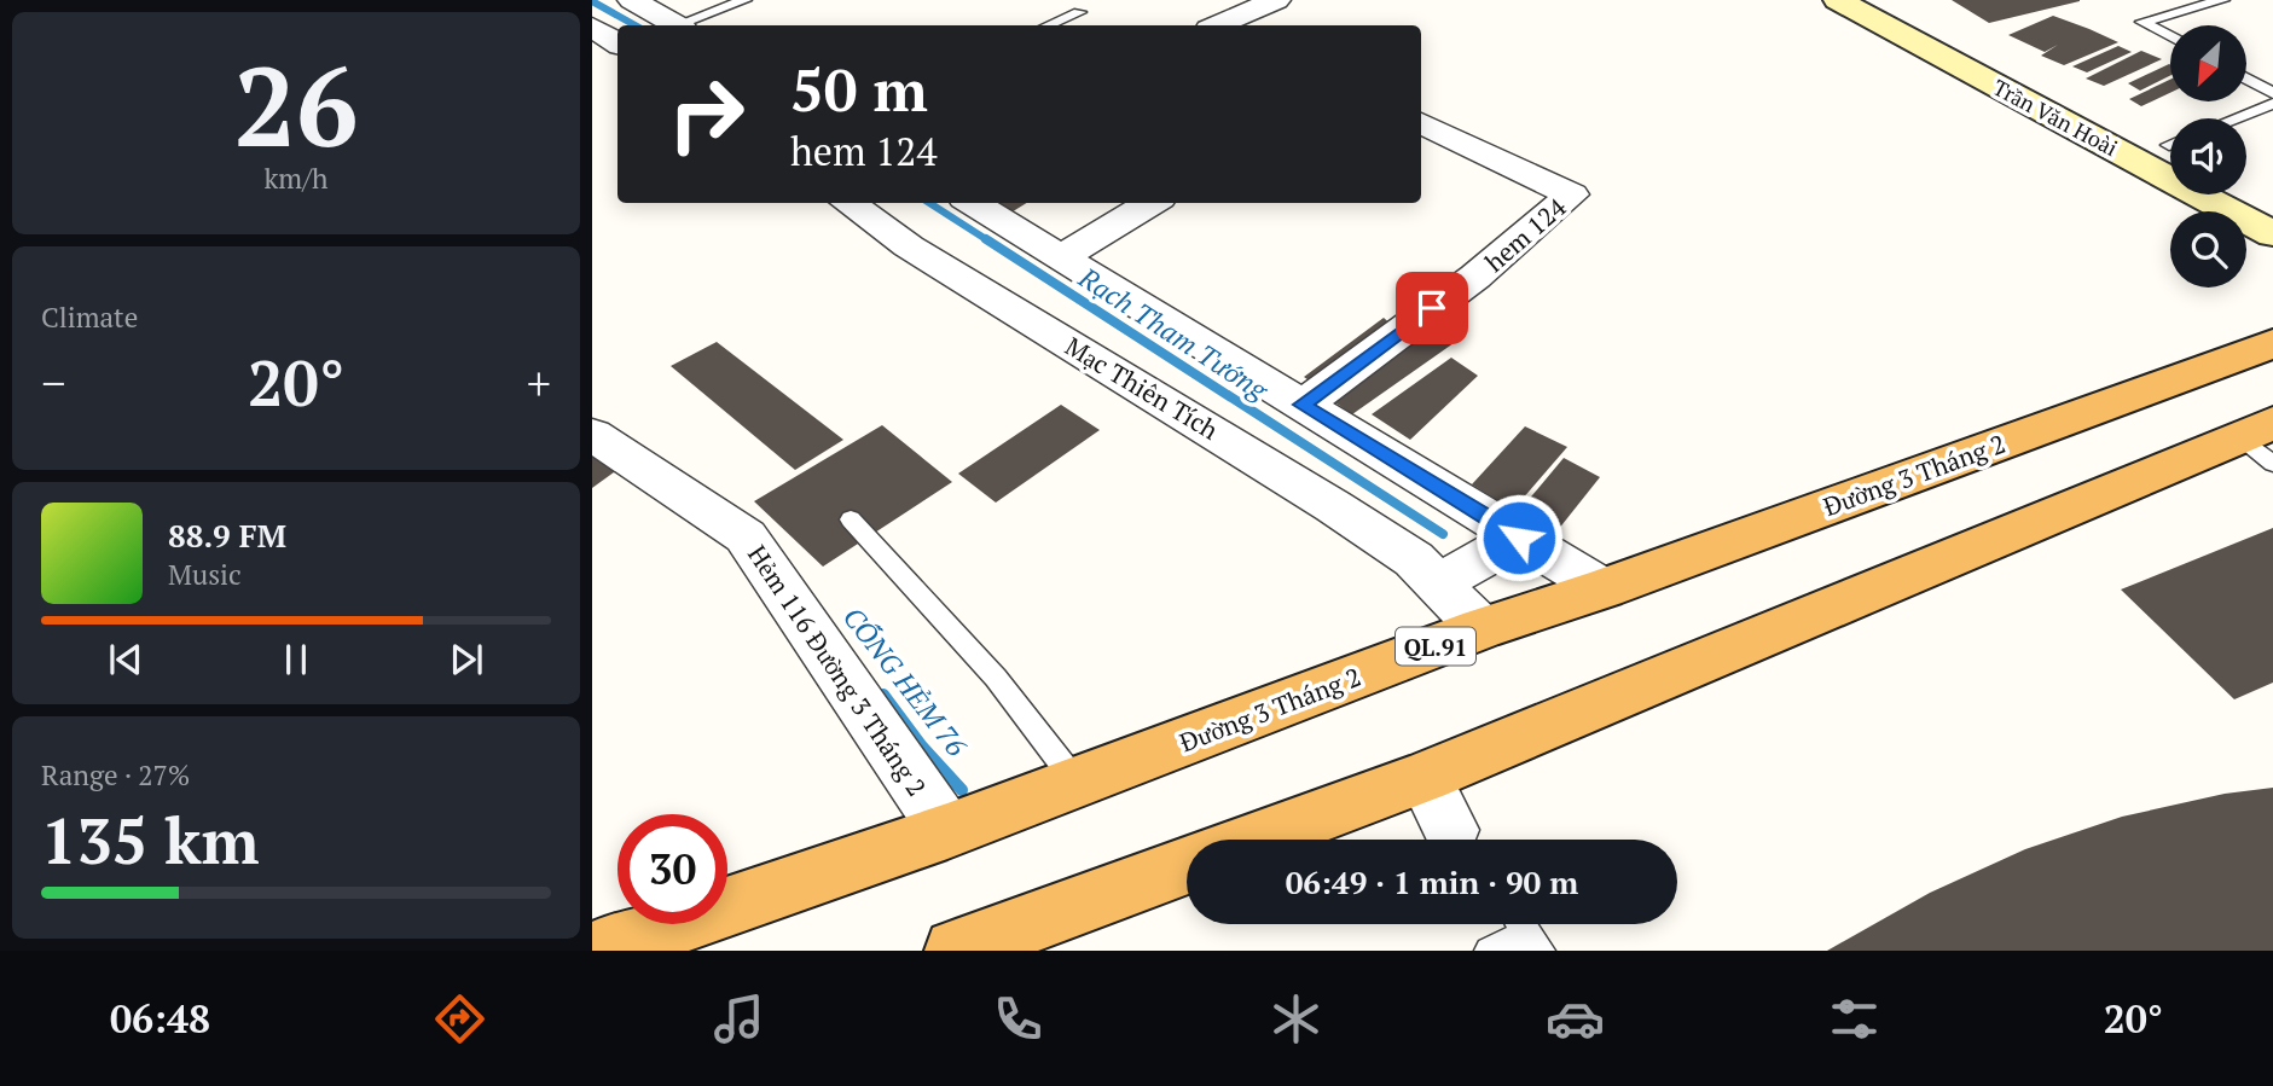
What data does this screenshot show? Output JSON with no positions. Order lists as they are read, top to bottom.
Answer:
{
  "streets": {
    "highway": ["Đường 3 Tháng 2", "QL.91"],
    "main road": ["Trần Văn Hoài"],
    "street": ["hem 124", "Mạc Thiên Tích", "Hẻm 116 Đường 3 Tháng 2"]
  },
  "crossings": [
    ["Mạc Thiên Tích", "Đường 3 Tháng 2"],
    ["Đường 3 Tháng 2", "Hẻm 116 Đường 3 Tháng 2"]
  ],
  "water": ["Rạch Tham Tướng", "CỐNG HẺM 76"],
  "north": "bottom left",
  "page": {
    "tile": [
      ["26", "km/h"],
      "Climate",
      ["Range · 27%", "135 km"]
    ],
    "turn": ["50 m", "hem 124"],
    "heat": ["−", "20°", "+"],
    "song": ["88.9 FM", "Music"],
    "limit": "30",
    "trip": "06:49 · 1 min · 90 m",
    "tabs": ["06:48", "20°"]
  }
}
